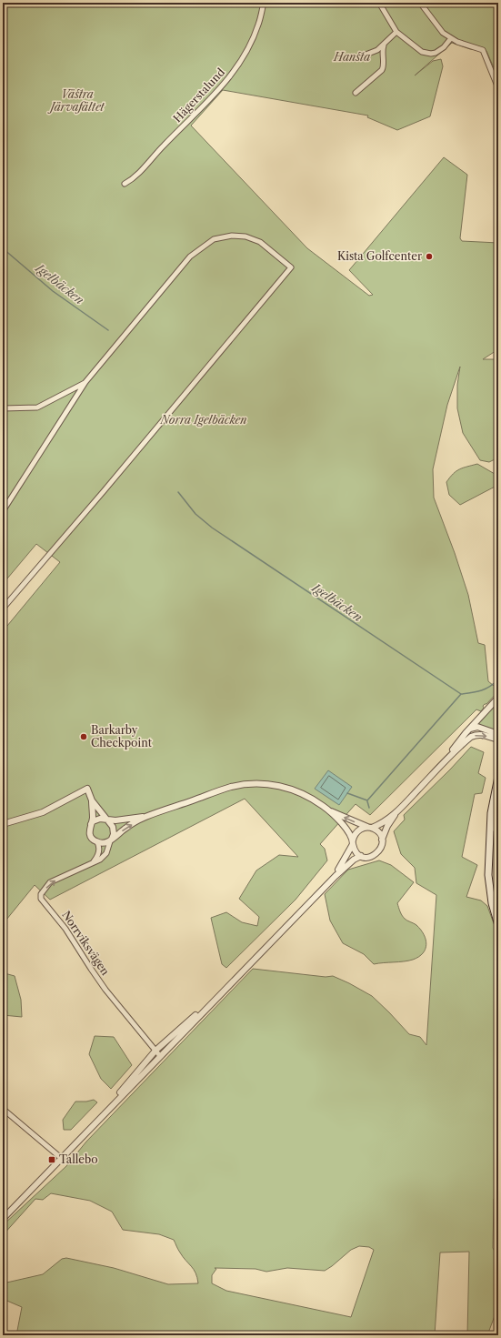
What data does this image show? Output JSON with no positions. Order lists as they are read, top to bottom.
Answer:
{
  "streets": {
    "street": ["Hägerstalund", "Norrviksvägen"]
  },
  "water": ["Igelbäcken"],
  "parks": ["Hansta", "Västra Järvafältet", "Norra Igelbäcken"],
  "places": {
    "other": ["Kista Golfcenter", "Barkarby Checkpoint"],
    "transit": ["Tallebo"]
  }
}
